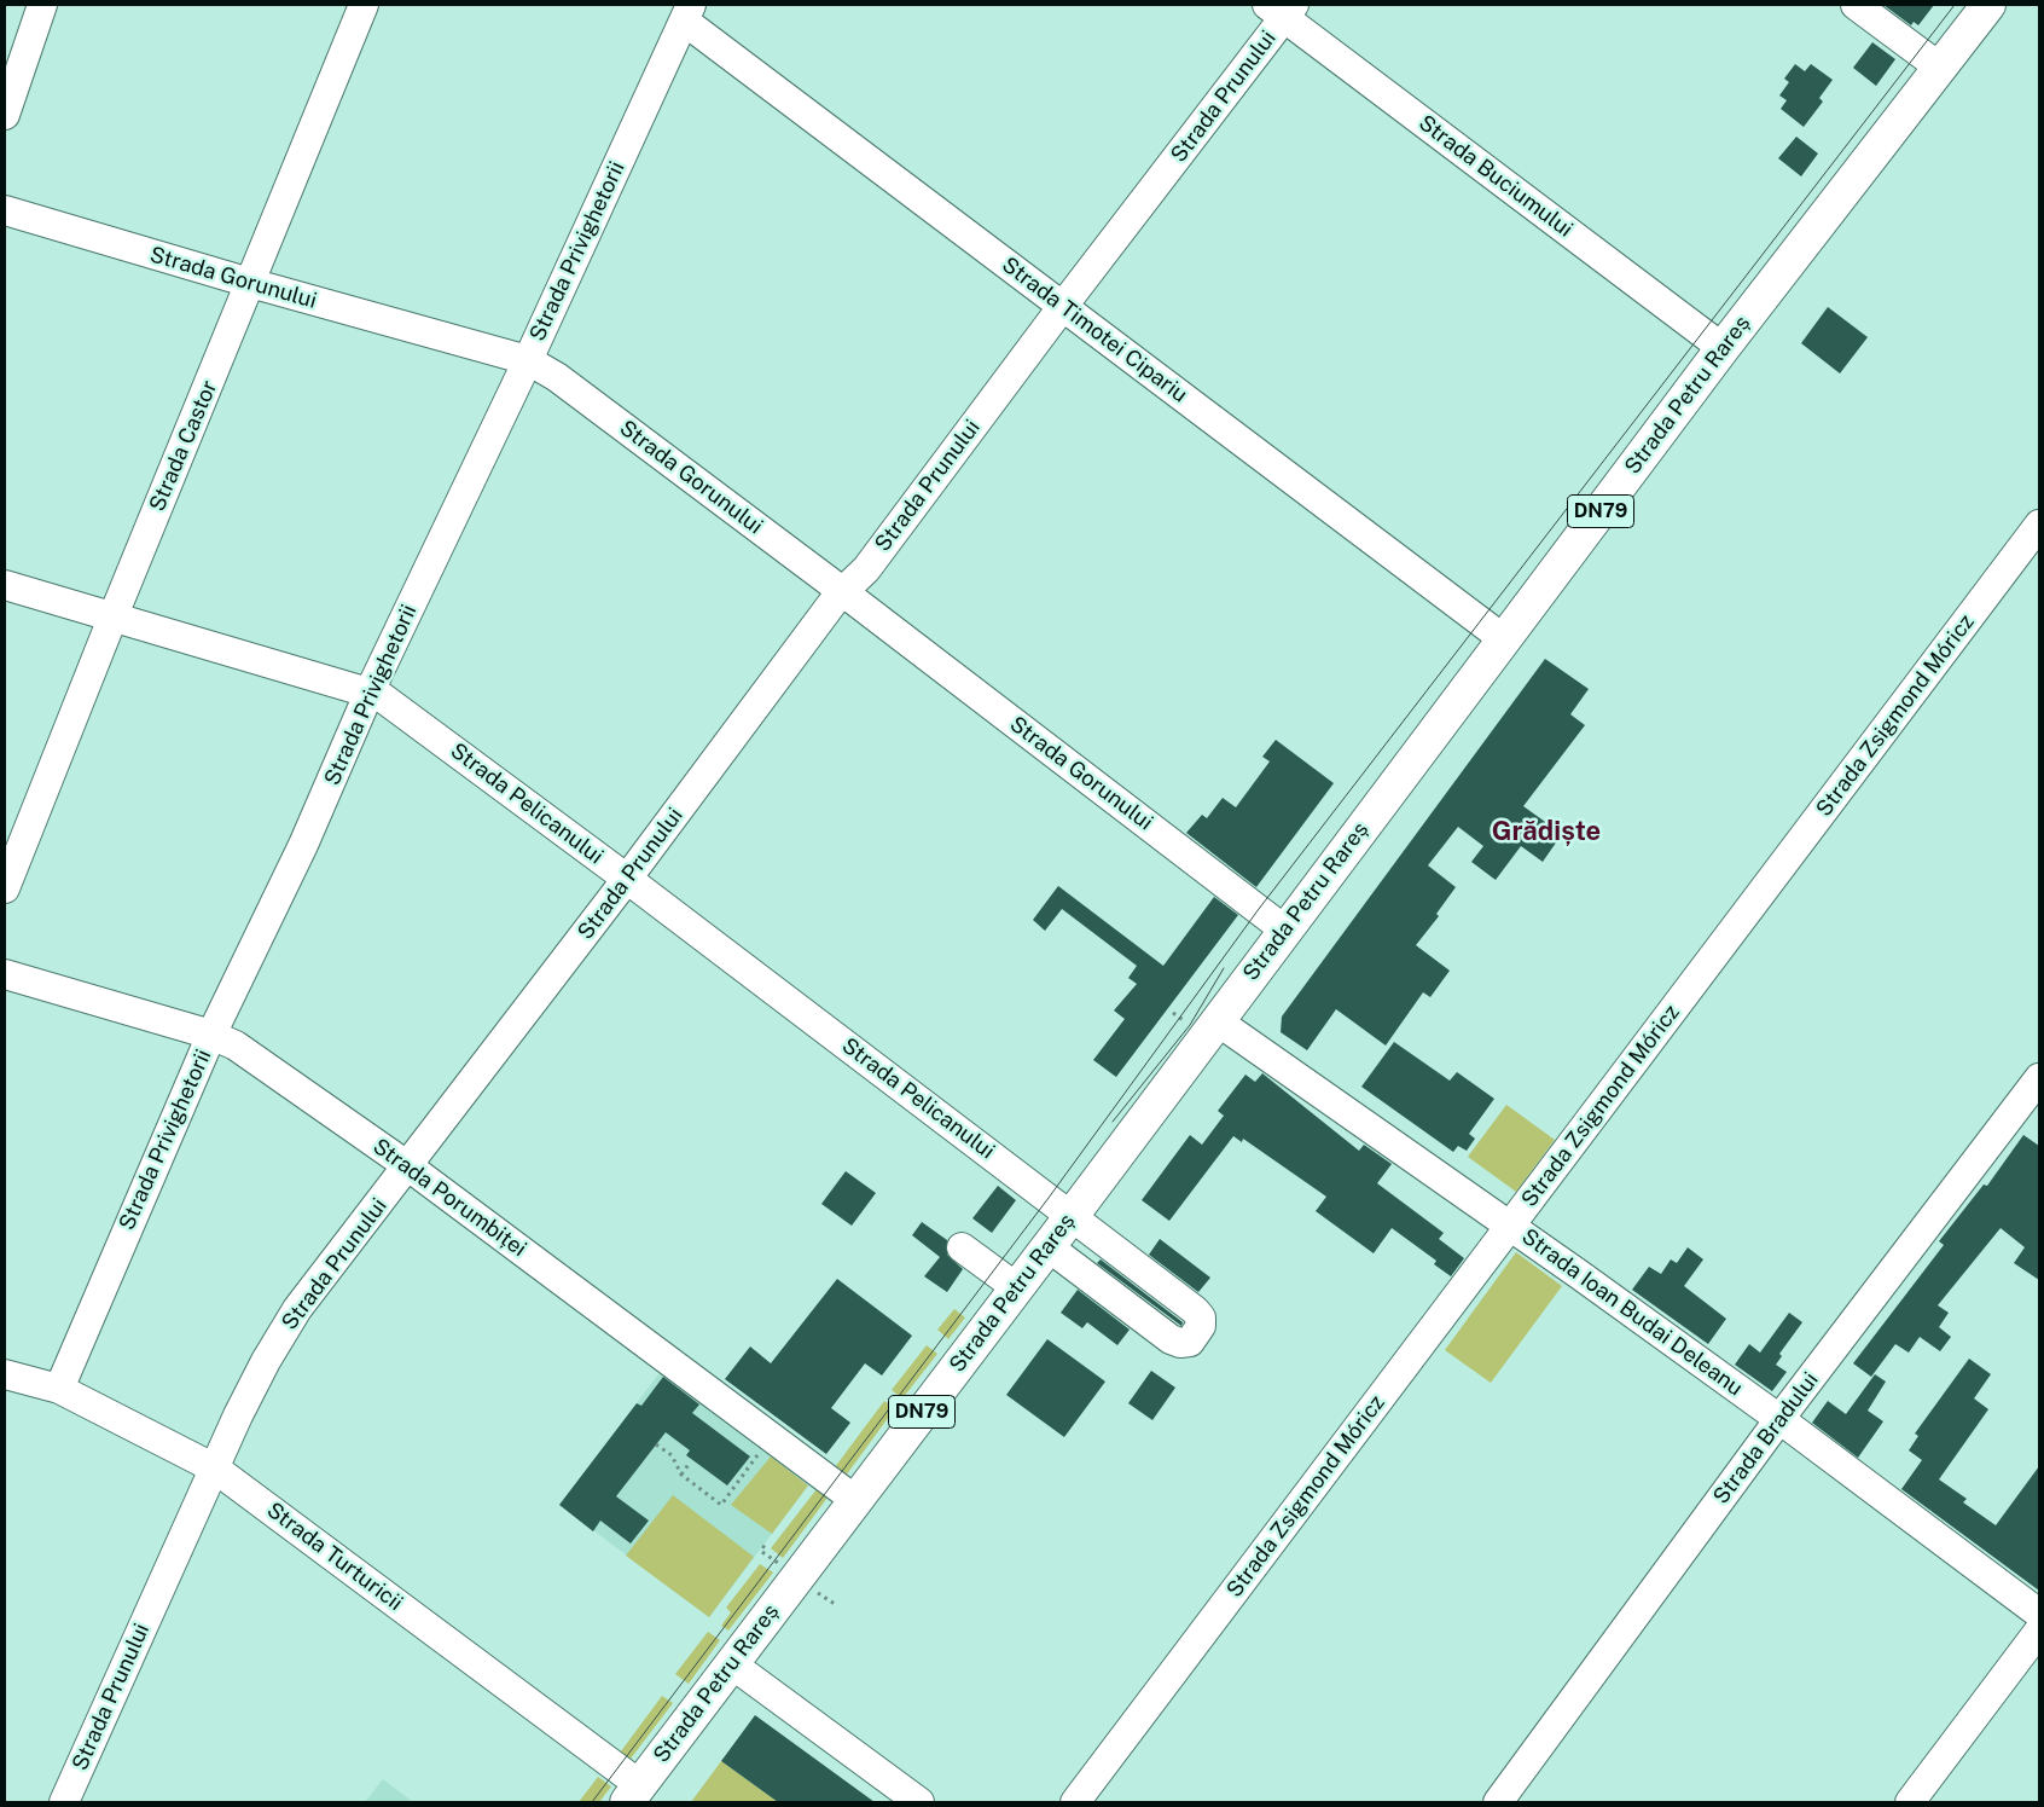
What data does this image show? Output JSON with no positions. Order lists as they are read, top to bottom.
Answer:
{
  "streets": {
    "main road": ["Strada Petru Rareș", "DN79"],
    "street": [
      "Strada Prunului",
      "Strada Buciumului",
      "Strada Privighetorii",
      "Strada Gorunului",
      "Strada Timotei Cipariu",
      "Strada Castor",
      "Strada Zsigmond Móricz",
      "Strada Pelicanului",
      "Strada Porumbiței",
      "Strada Ioan Budai Deleanu",
      "Strada Bradului",
      "Strada Turturicii"
    ]
  },
  "crossings": [
    ["Strada Prunului", "Strada Buciumului"],
    ["Strada Prunului", "Strada Gorunului"],
    ["Strada Prunului", "Strada Timotei Cipariu"],
    ["Strada Prunului", "Strada Pelicanului"],
    ["Strada Prunului", "Strada Porumbiței"],
    ["Strada Prunului", "Strada Turturicii"],
    ["Strada Buciumului", "Strada Petru Rareș"],
    ["Strada Privighetorii", "Strada Gorunului"],
    ["Strada Privighetorii", "Strada Timotei Cipariu"],
    ["Strada Privighetorii", "Strada Pelicanului"],
    ["Strada Privighetorii", "Strada Porumbiței"],
    ["Strada Privighetorii", "Strada Turturicii"],
    ["Strada Gorunului", "Strada Petru Rareș"],
    ["Strada Gorunului", "Strada Castor"],
    ["Strada Timotei Cipariu", "Strada Petru Rareș"],
    ["Strada Petru Rareș", "Strada Pelicanului"],
    ["Strada Petru Rareș", "Strada Porumbiței"],
    ["Strada Petru Rareș", "Strada Ioan Budai Deleanu"],
    ["Strada Petru Rareș", "Strada Turturicii"],
    ["Strada Castor", "Strada Pelicanului"],
    ["Strada Zsigmond Móricz", "Strada Ioan Budai Deleanu"],
    ["Strada Ioan Budai Deleanu", "Strada Bradului"]
  ],
  "districts": ["Grădiște"]
}
